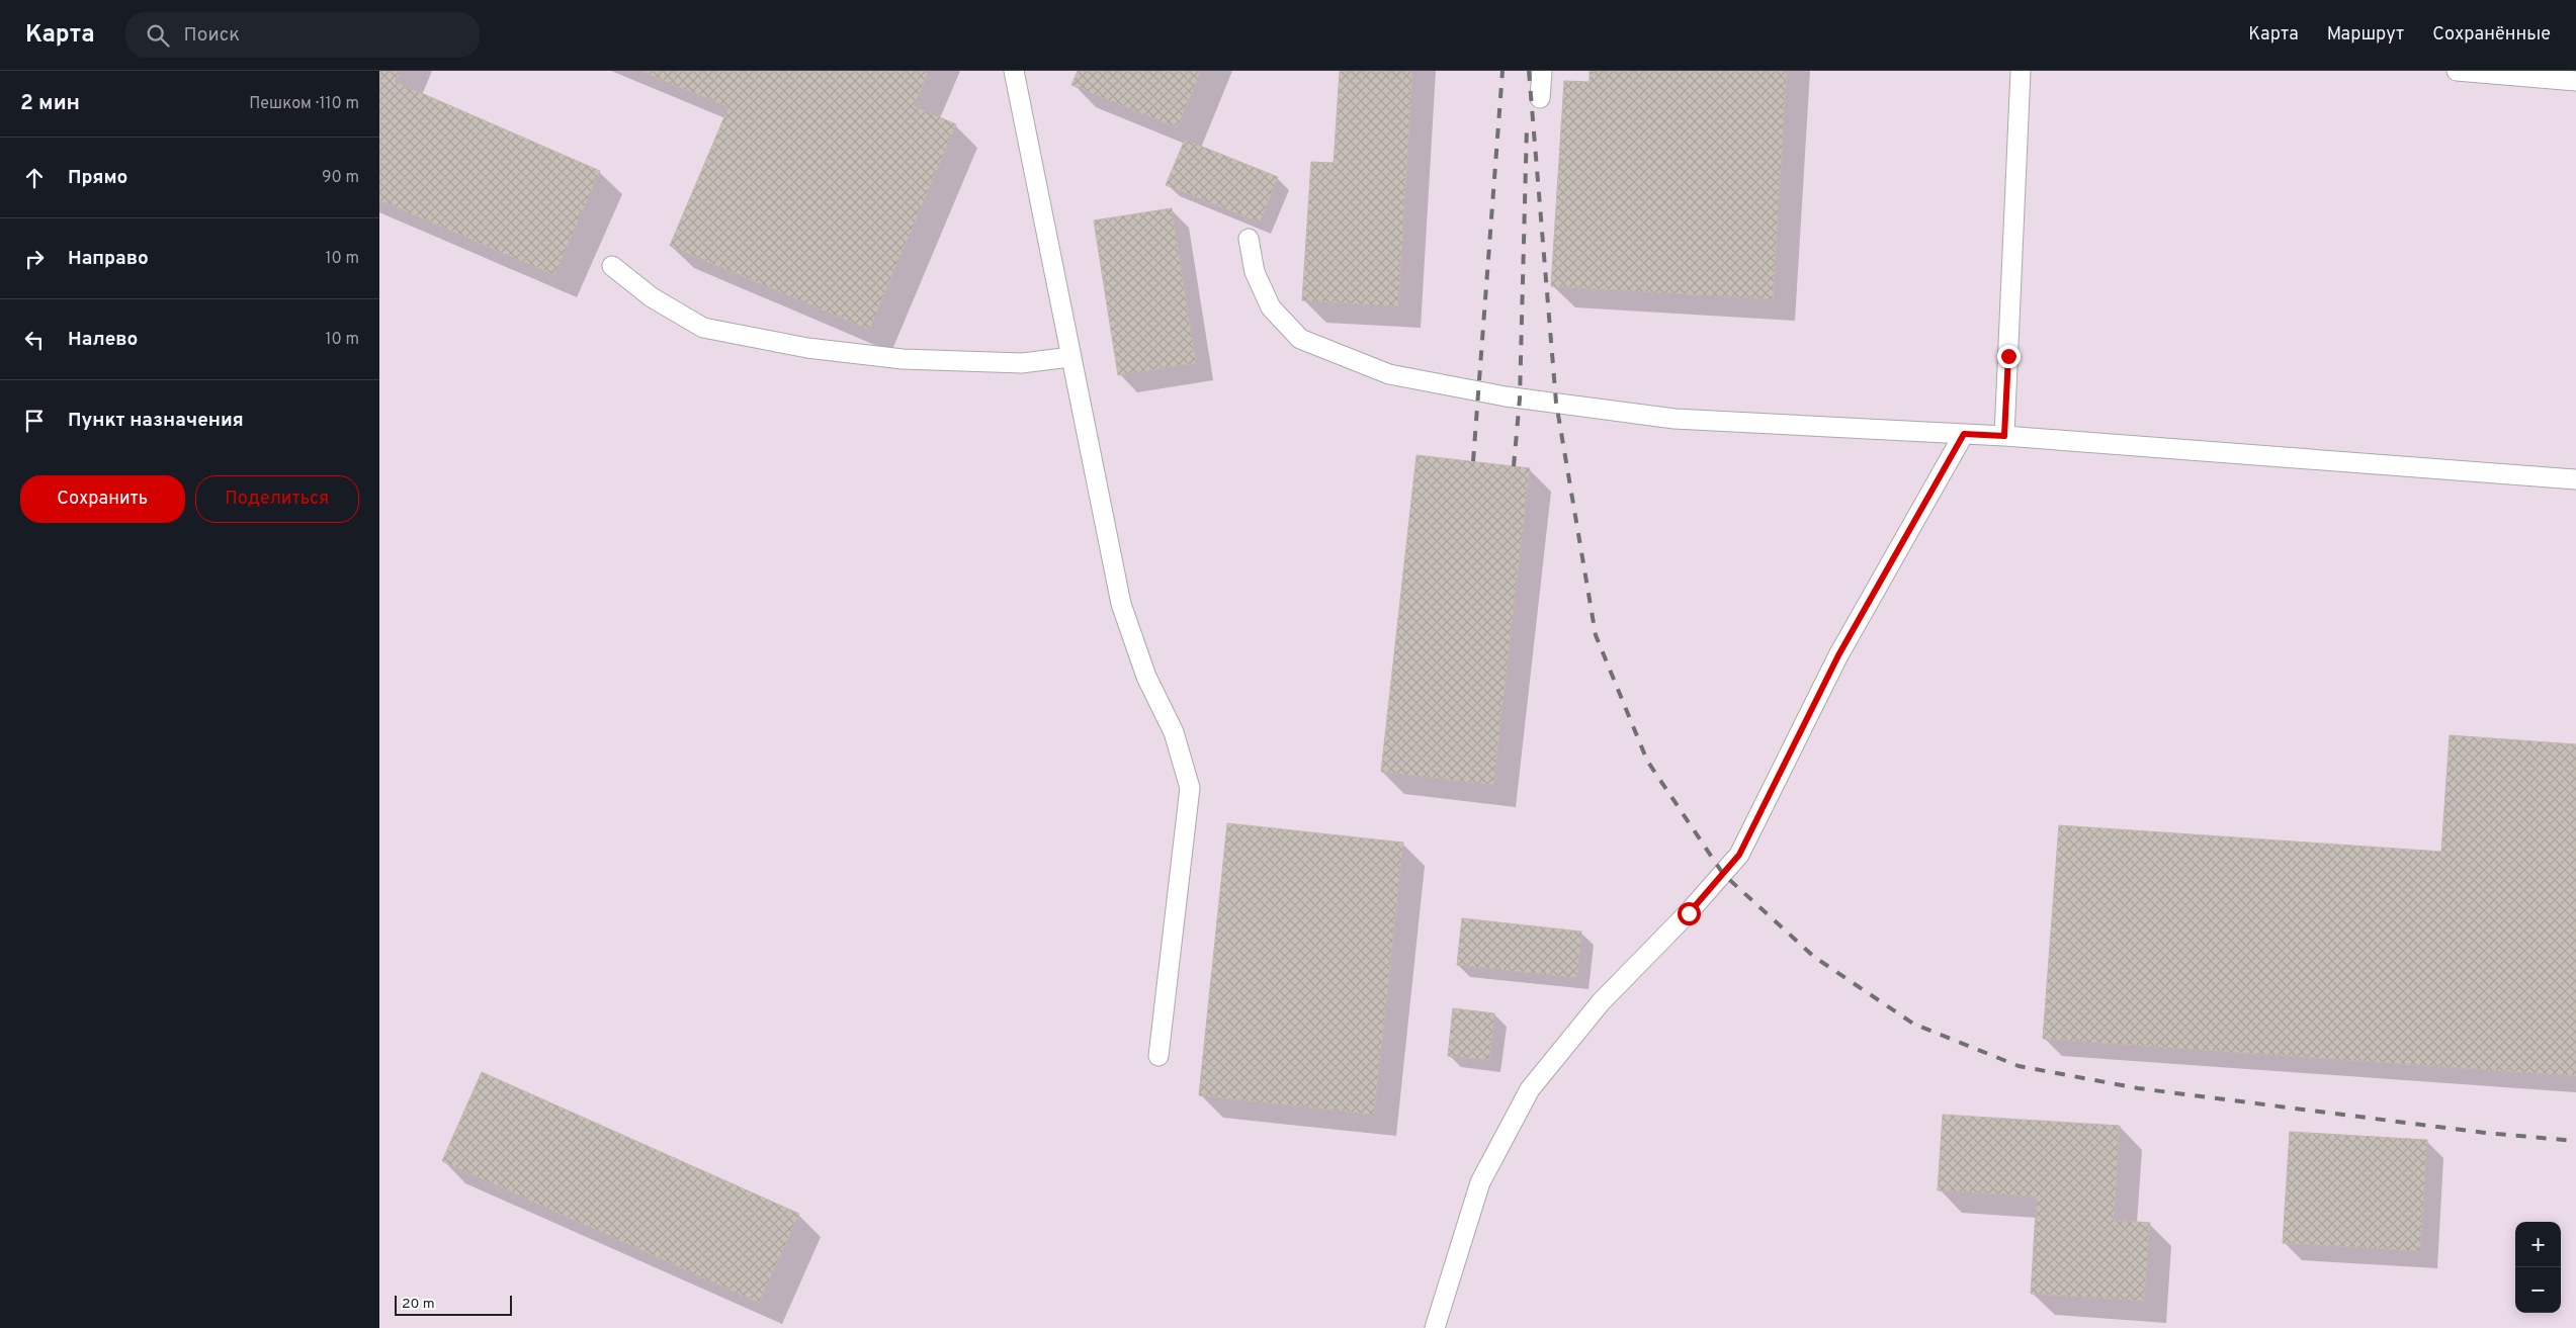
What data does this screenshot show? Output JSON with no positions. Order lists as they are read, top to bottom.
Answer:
{
  "scale_bar": "20 m",
  "page": {
    "header": "Карта",
    "search": "Поиск",
    "nav": ["Карта", "Маршрут", "Сохранённые"],
    "heading": ["2 мин", "Пешком · 110 m"],
    "list": [
      ["Прямо", "90 m"],
      ["Направо", "10 m"],
      ["Налево", "10 m"],
      "Пункт назначения"
    ],
    "buttons": ["Сохранить", "Поделиться"],
    "map_buttons": ["+", "−"],
    "scale": "20 m"
  }
}
